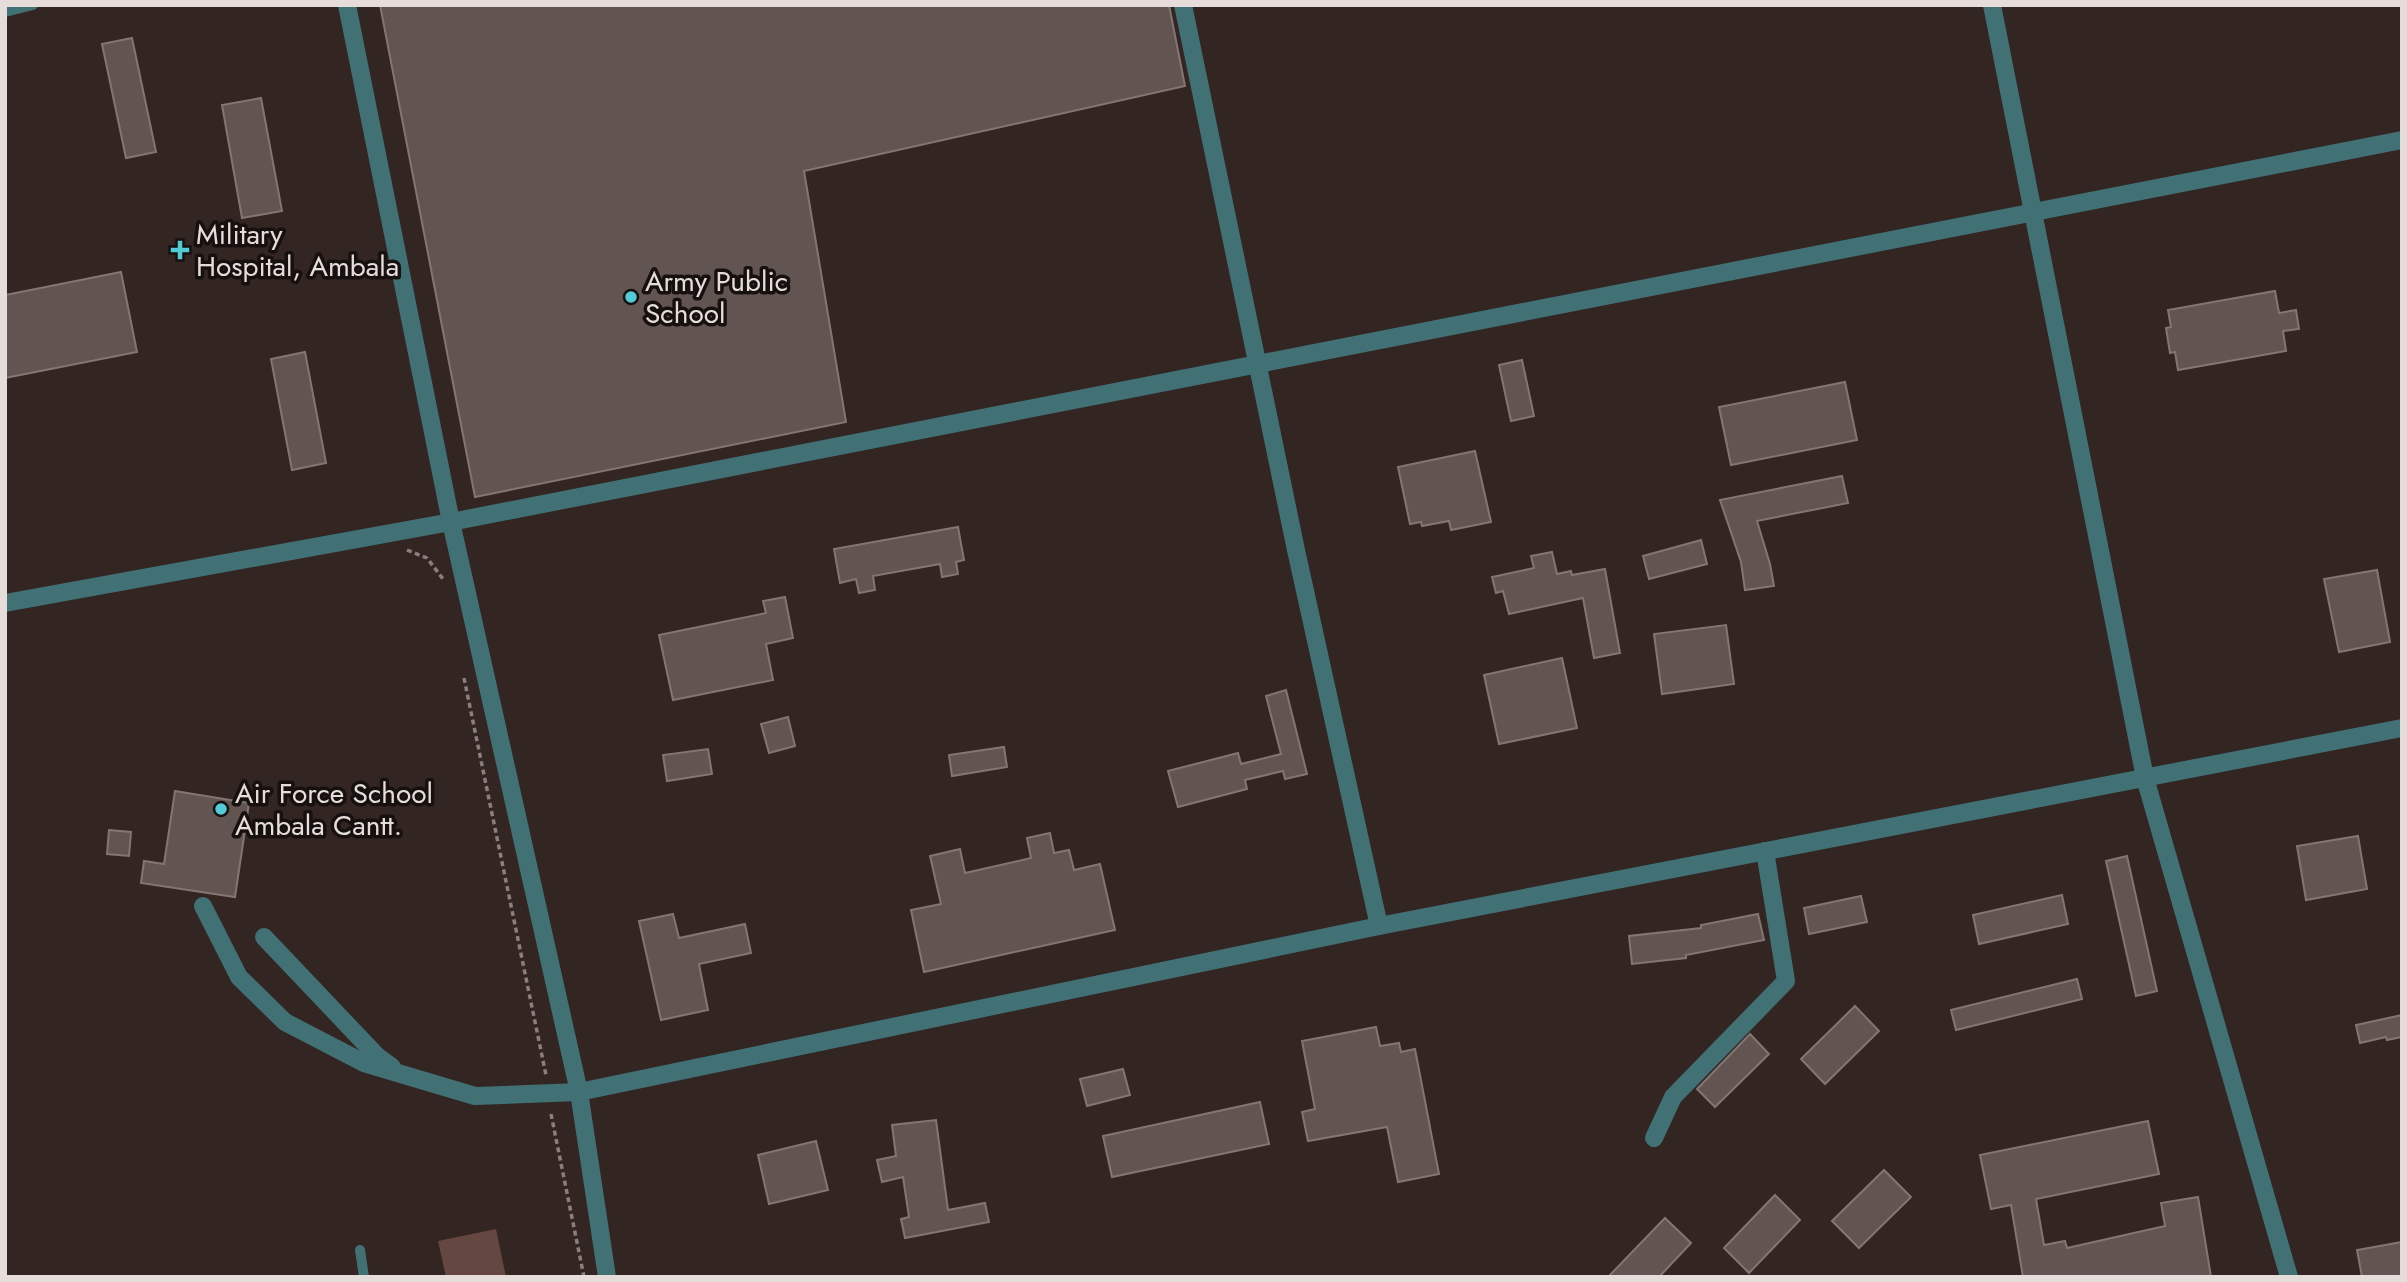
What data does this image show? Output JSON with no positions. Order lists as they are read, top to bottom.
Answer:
{
  "places": {
    "health": ["Military Hospital, Ambala"],
    "other": ["Army Public School", "Air Force School Ambala Cantt."]
  }
}
